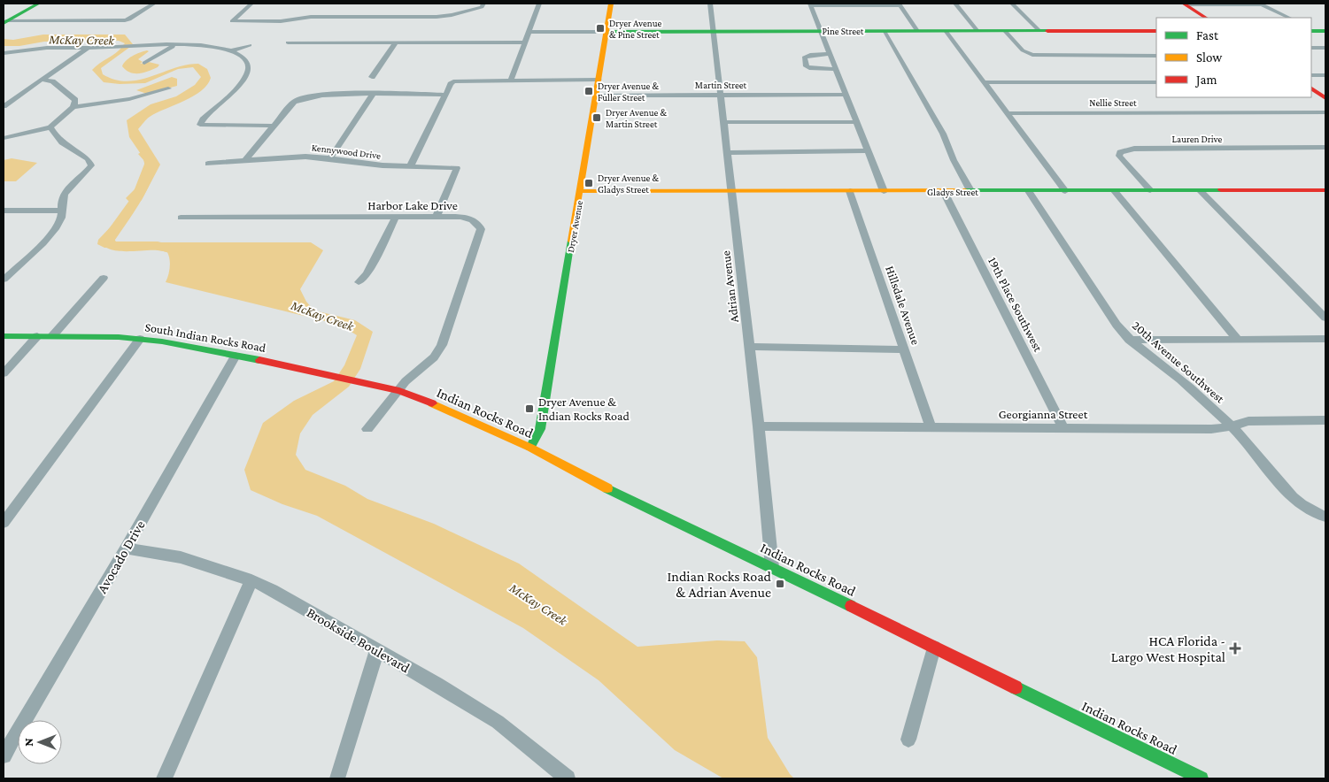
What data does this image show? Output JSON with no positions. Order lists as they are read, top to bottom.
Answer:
{
  "streets": {
    "street": [
      "Pine Street",
      "Martin Street",
      "Nellie Street",
      "Lauren Drive",
      "Kennywood Drive",
      "Gladys Street",
      "Harbor Lake Drive",
      "Dryer Avenue",
      "Adrian Avenue",
      "19th Place Southwest",
      "Hillsdale Avenue",
      "South Indian Rocks Road",
      "20th Avenue Southwest",
      "Indian Rocks Road",
      "Georgianna Street",
      "Avocado Drive",
      "Brookside Boulevard"
    ]
  },
  "crossings": [
    ["Pine Street", "Dryer Avenue"],
    ["Pine Street", "Adrian Avenue"],
    ["Martin Street", "Dryer Avenue"],
    ["Martin Street", "Adrian Avenue"],
    ["Lauren Drive", "Gladys Street"],
    ["Kennywood Drive", "Harbor Lake Drive"],
    ["Gladys Street", "Dryer Avenue"],
    ["Gladys Street", "Adrian Avenue"],
    ["Gladys Street", "19th Place Southwest"],
    ["Gladys Street", "Hillsdale Avenue"],
    ["Gladys Street", "20th Avenue Southwest"],
    ["Harbor Lake Drive", "South Indian Rocks Road"],
    ["Harbor Lake Drive", "Indian Rocks Road"],
    ["Dryer Avenue", "Indian Rocks Road"],
    ["Adrian Avenue", "Indian Rocks Road"],
    ["Adrian Avenue", "Georgianna Street"],
    ["19th Place Southwest", "Georgianna Street"],
    ["Hillsdale Avenue", "Georgianna Street"],
    ["South Indian Rocks Road", "Indian Rocks Road"],
    ["South Indian Rocks Road", "Avocado Drive"],
    ["20th Avenue Southwest", "Georgianna Street"],
    ["Avocado Drive", "Brookside Boulevard"]
  ],
  "water": ["McKay Creek"],
  "places": {
    "transit": [
      "Dryer Avenue & Pine Street",
      "Dryer Avenue & Fuller Street",
      "Dryer Avenue & Martin Street",
      "Dryer Avenue & Gladys Street",
      "Dryer Avenue & Indian Rocks Road",
      "Indian Rocks Road & Adrian Avenue"
    ],
    "health": ["HCA Florida - Largo West Hospital"]
  },
  "legend": ["Fast", "Slow", "Jam"],
  "north": "left"
}
